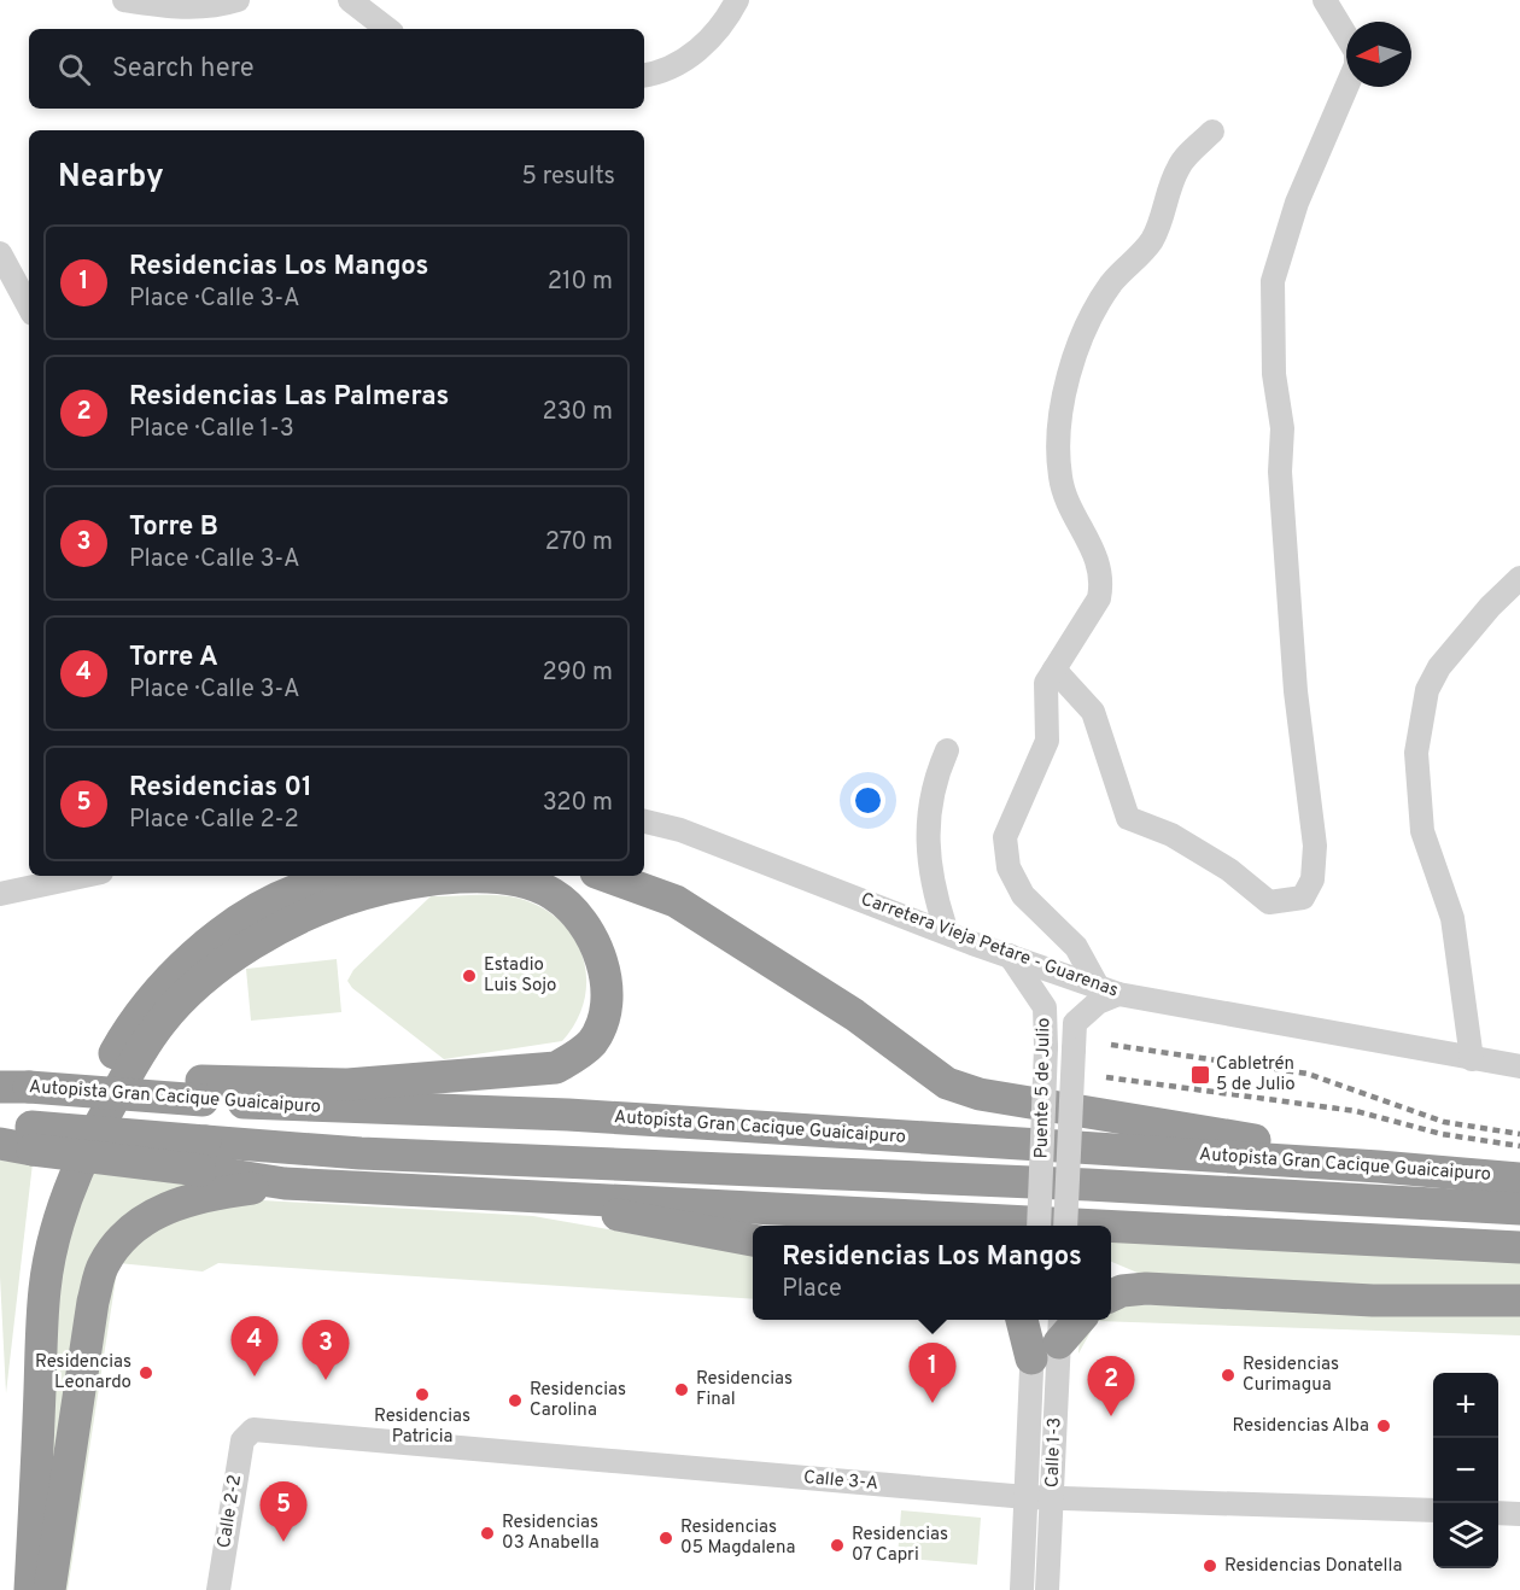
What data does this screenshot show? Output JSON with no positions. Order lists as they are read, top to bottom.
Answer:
{
  "streets": {
    "highway": ["Autopista Gran Cacique Guaicaipuro"],
    "street": [
      "Carretera Vieja Petare - Guarenas",
      "Puente 5 de Julio",
      "Calle 1-3",
      "Calle 3-A",
      "Calle 2-2"
    ]
  },
  "crossings": [
    ["Carretera Vieja Petare - Guarenas", "Puente 5 de Julio"],
    ["Calle 1-3", "Calle 3-A"],
    ["Calle 3-A", "Calle 2-2"]
  ],
  "places": {
    "other": [
      "Estadio Luis Sojo",
      "Residencias Leonardo",
      "Residencias Curimagua",
      "Residencias Final",
      "Residencias Patricia",
      "Residencias Carolina",
      "Residencias Alba",
      "Residencias 03 Anabella",
      "Residencias 05 Magdalena",
      "Residencias 07 Capri",
      "Residencias Donatella"
    ],
    "transit": ["Cabletrén 5 de Julio"]
  },
  "north": "left",
  "page": {
    "search": "Search here",
    "heading": ["Nearby", "5 results"],
    "list": [
      {
        "mark": "1",
        "name": "Residencias Los Mangos",
        "note": "Place · Calle 3-A",
        "value": "210 m"
      },
      {
        "mark": "2",
        "name": "Residencias Las Palmeras",
        "note": "Place · Calle 1-3",
        "value": "230 m"
      },
      {
        "mark": "3",
        "name": "Torre B",
        "note": "Place · Calle 3-A",
        "value": "270 m"
      },
      {
        "mark": "4",
        "name": "Torre A",
        "note": "Place · Calle 3-A",
        "value": "290 m"
      },
      {
        "mark": "5",
        "name": "Residencias 01",
        "note": "Place · Calle 2-2",
        "value": "320 m"
      }
    ],
    "popup": ["Residencias Los Mangos", "Place"],
    "pins": [
      "4",
      "3",
      "1",
      "2",
      "5"
    ],
    "map_buttons": ["+", "−"]
  }
}
